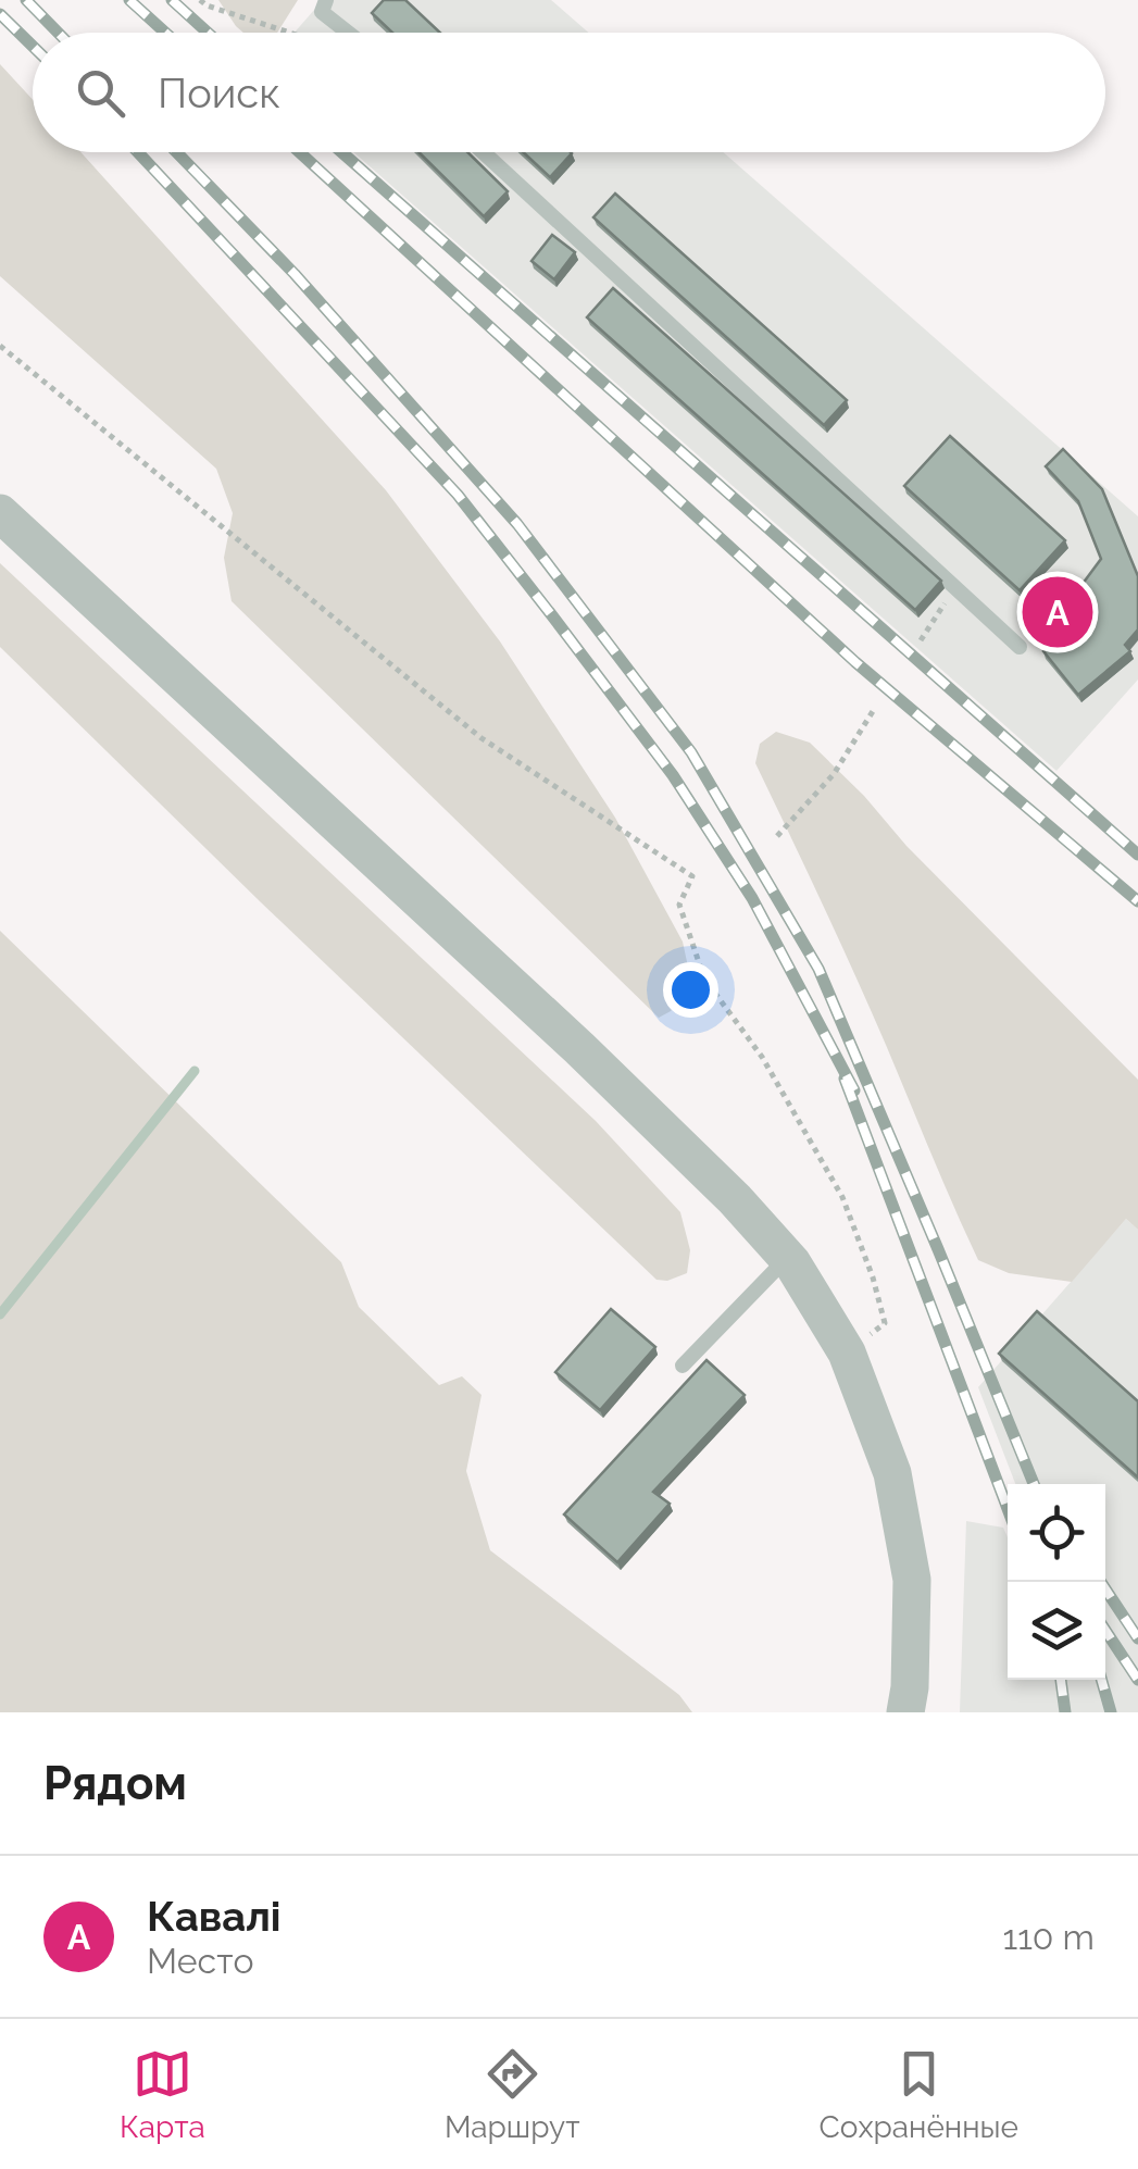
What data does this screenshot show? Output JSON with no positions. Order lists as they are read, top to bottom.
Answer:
{
  "page": {
    "search": "Поиск",
    "pins": "A",
    "heading": "Рядом",
    "list": [
      {
        "mark": "A",
        "name": "Кавалі",
        "note": "Место",
        "value": "110 m"
      }
    ],
    "nav": ["Карта", "Маршрут", "Сохранённые"]
  }
}
